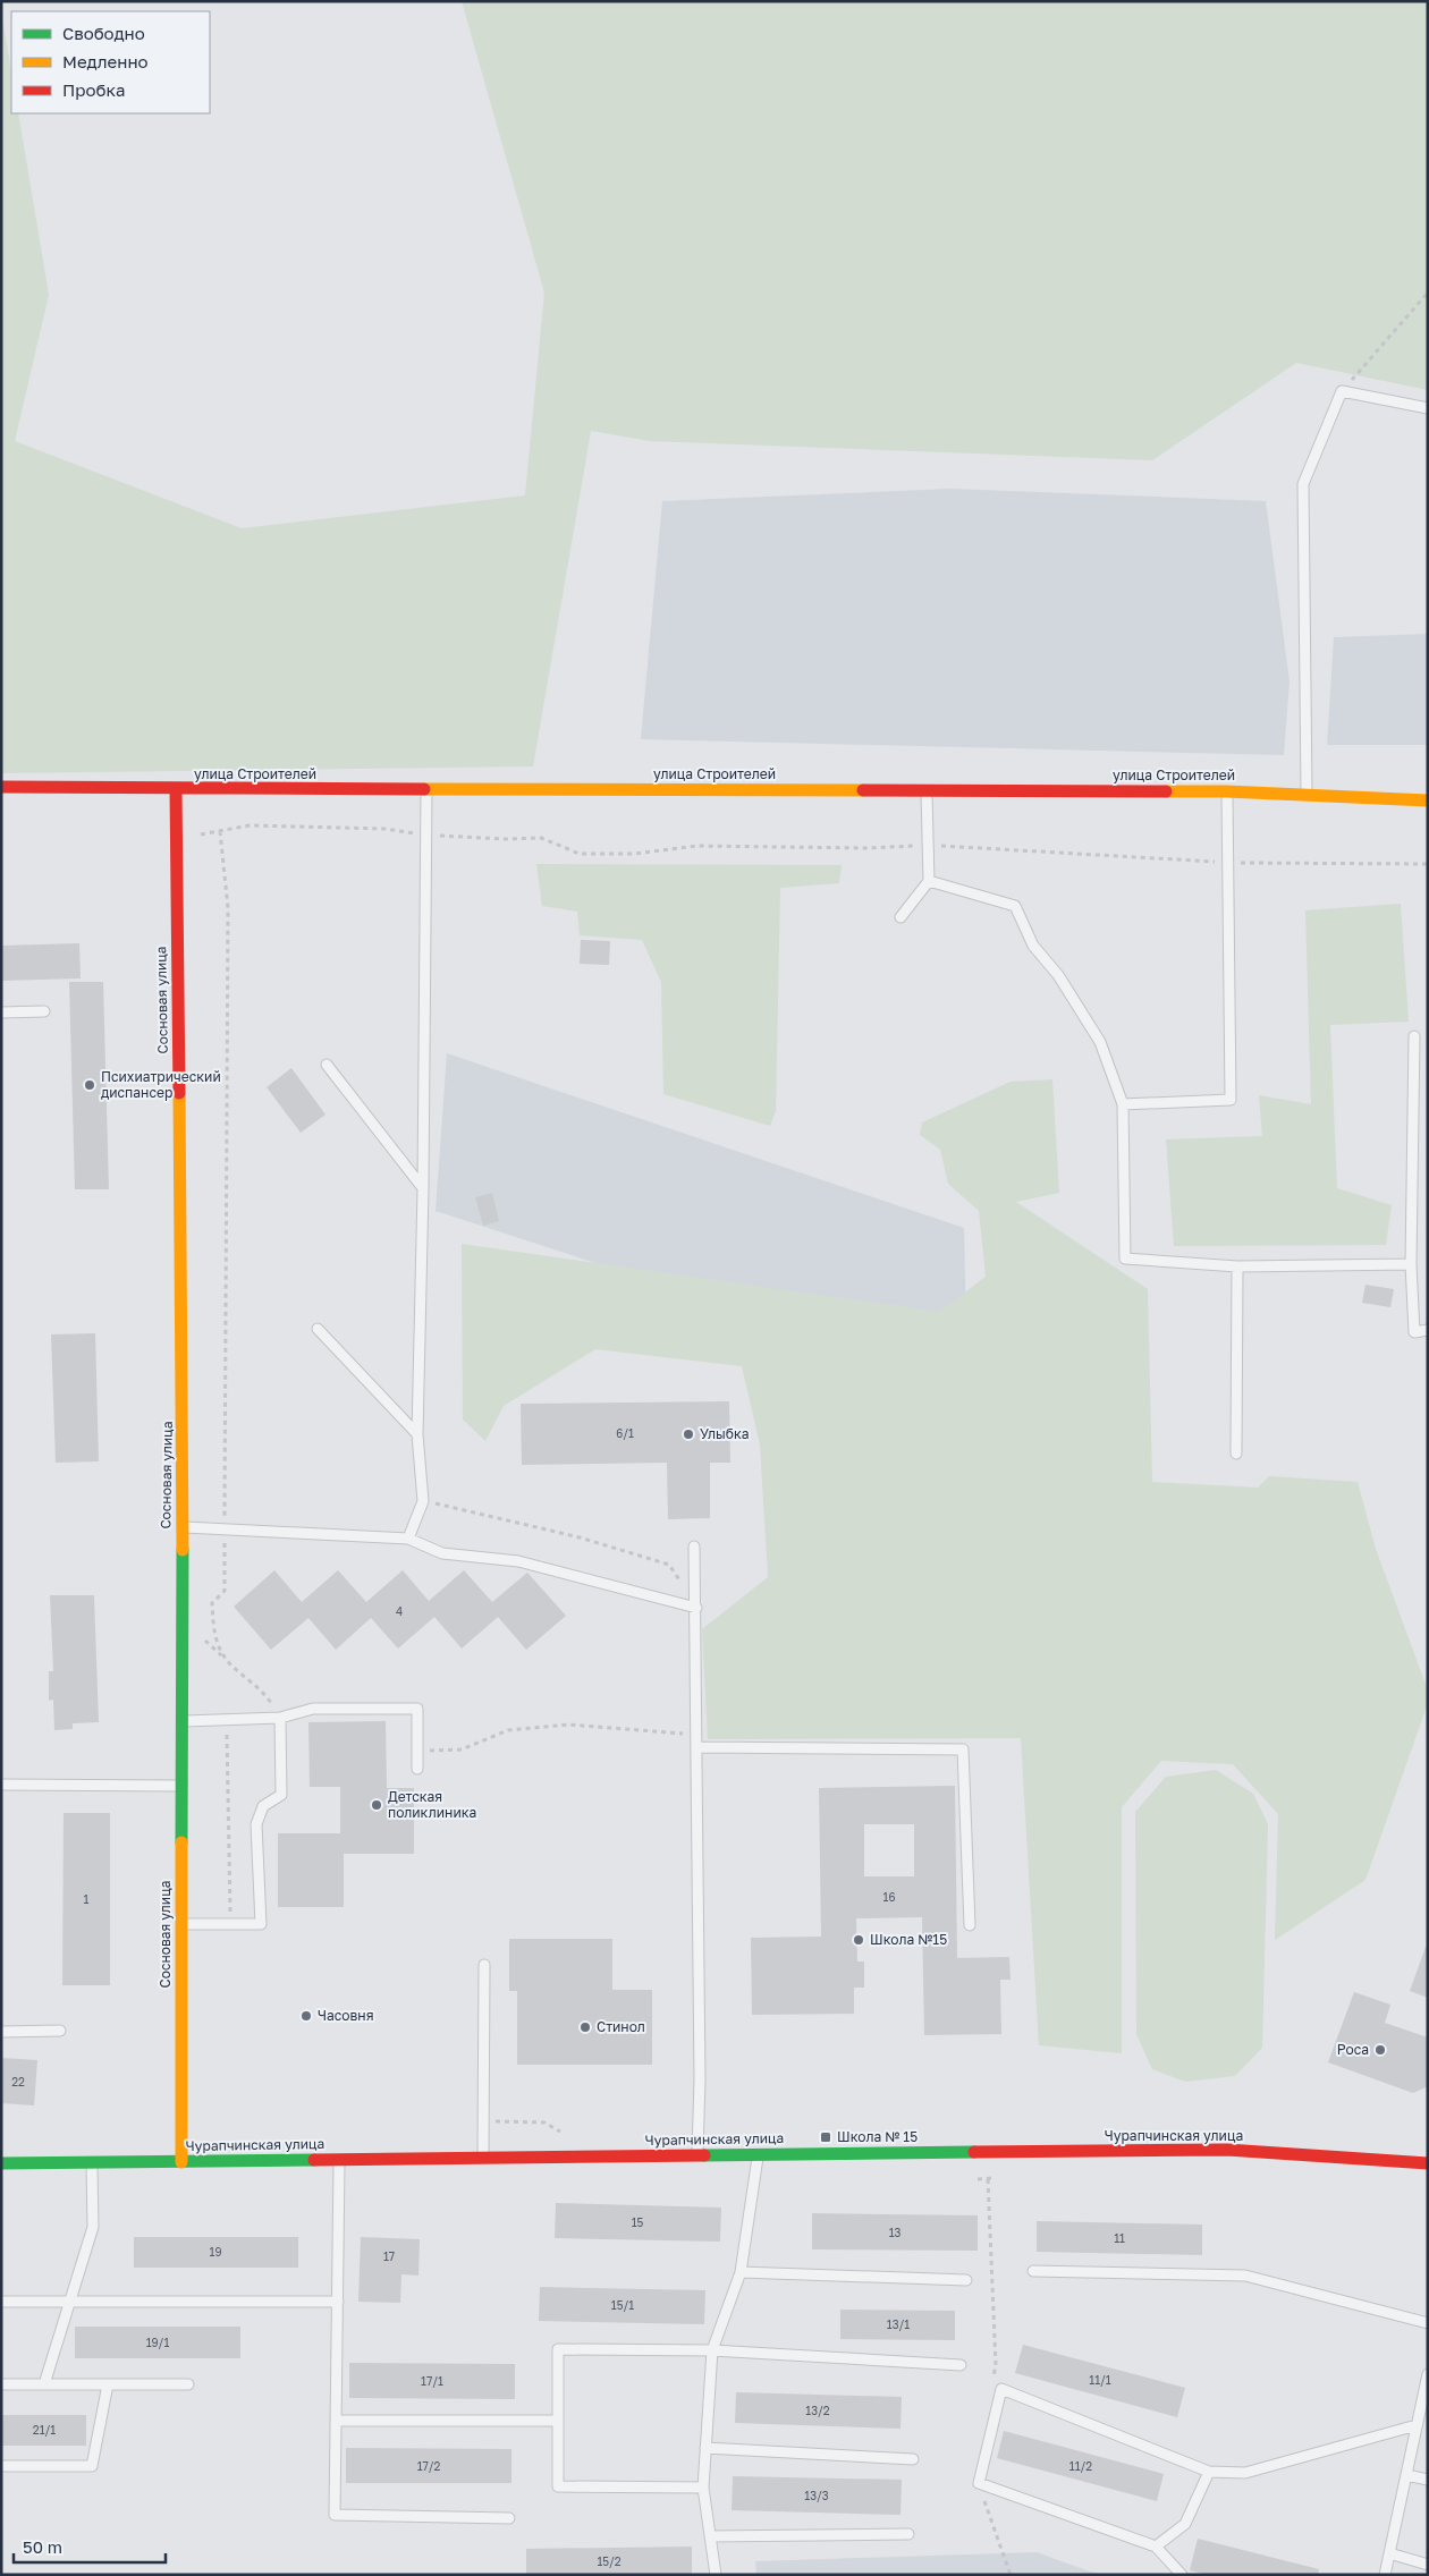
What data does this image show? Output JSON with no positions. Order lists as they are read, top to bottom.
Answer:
{
  "streets": {
    "street": ["улица Строителей", "Сосновая улица", "Чурапчинская улица"]
  },
  "crossings": [
    ["улица Строителей", "Сосновая улица"],
    ["Сосновая улица", "Чурапчинская улица"]
  ],
  "places": {
    "other": [
      "Психиатрический диспансер",
      "Улыбка",
      "Детская поликлиника",
      "Школа №15",
      "Часовня",
      "Стинол",
      "Роса"
    ],
    "transit": ["Школа № 15"]
  },
  "house_numbers": [
    "6/1",
    "4",
    "16",
    "1",
    "22",
    "15",
    "13",
    "11",
    "19",
    "17",
    "15/1",
    "13/1",
    "19/1",
    "11/1",
    "17/1",
    "13/2",
    "21/1",
    "17/2",
    "11/2",
    "13/3",
    "15/2"
  ],
  "legend": ["Свободно", "Медленно", "Пробка"],
  "scale_bar": "50 m"
}
